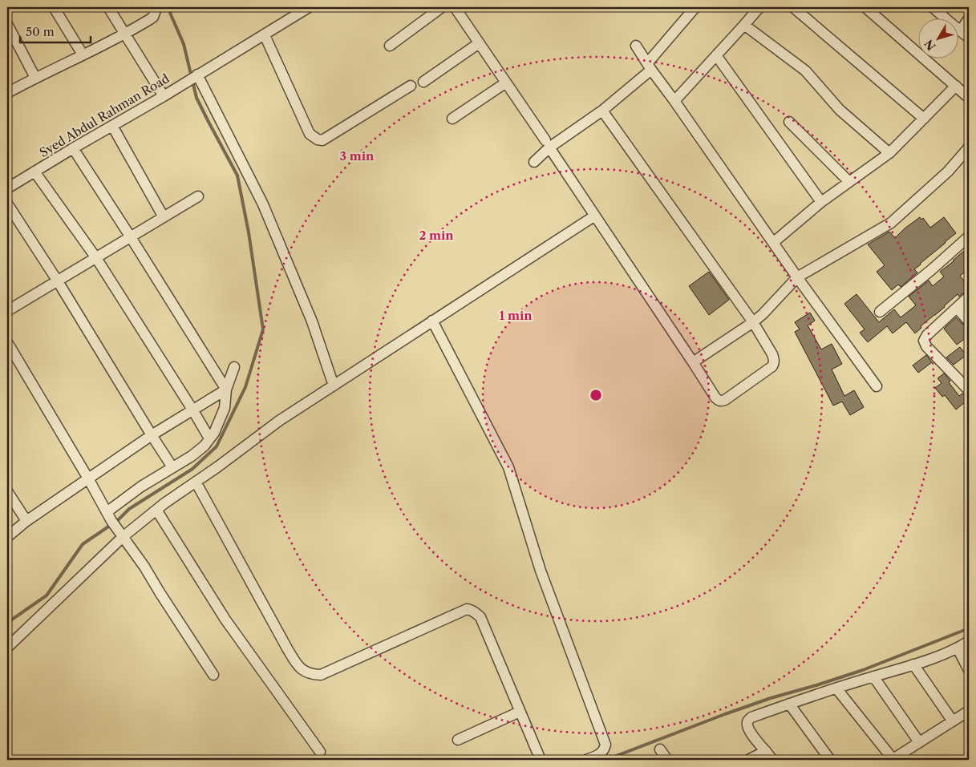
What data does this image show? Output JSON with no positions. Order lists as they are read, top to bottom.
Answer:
{
  "streets": {
    "street": ["Syed Abdul Rahman Road"]
  },
  "scale_bar": "50 m",
  "north": "bottom left",
  "rings": ["3 min", "2 min", "1 min"]
}
